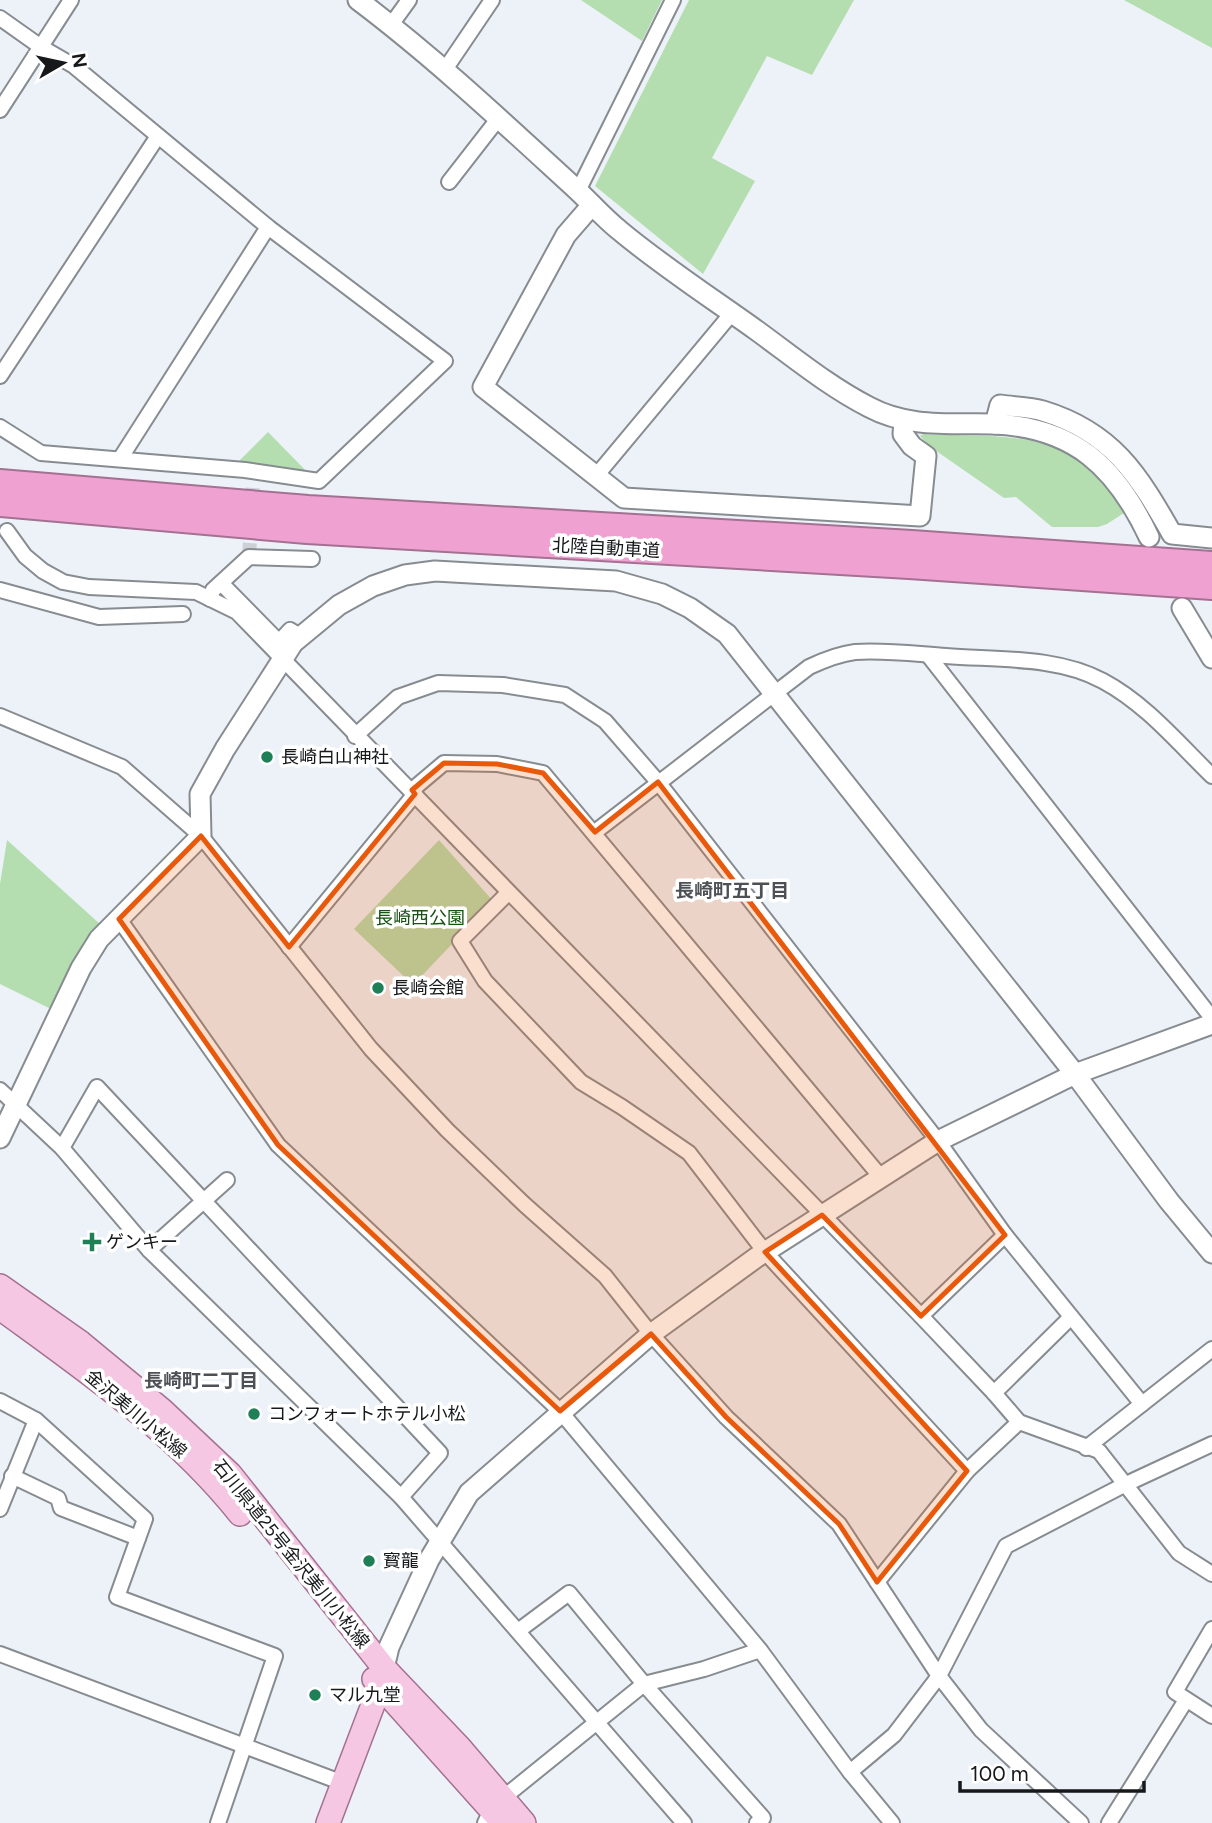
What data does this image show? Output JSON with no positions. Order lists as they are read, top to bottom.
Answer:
{
  "streets": {
    "highway": ["北陸自動車道"],
    "main road": ["金沢美川小松線", "石川県道25号金沢美川小松線"]
  },
  "crossings": [
    ["金沢美川小松線", "石川県道25号金沢美川小松線"]
  ],
  "districts": ["長崎町五丁目", "長崎町二丁目"],
  "parks": ["長崎西公園"],
  "places": {
    "other": [
      "長崎白山神社",
      "長崎会館",
      "コンフォートホテル小松",
      "寳龍",
      "マル九堂"
    ],
    "health": ["ゲンキー"]
  },
  "scale_bar": "100 m",
  "north": "right"
}
